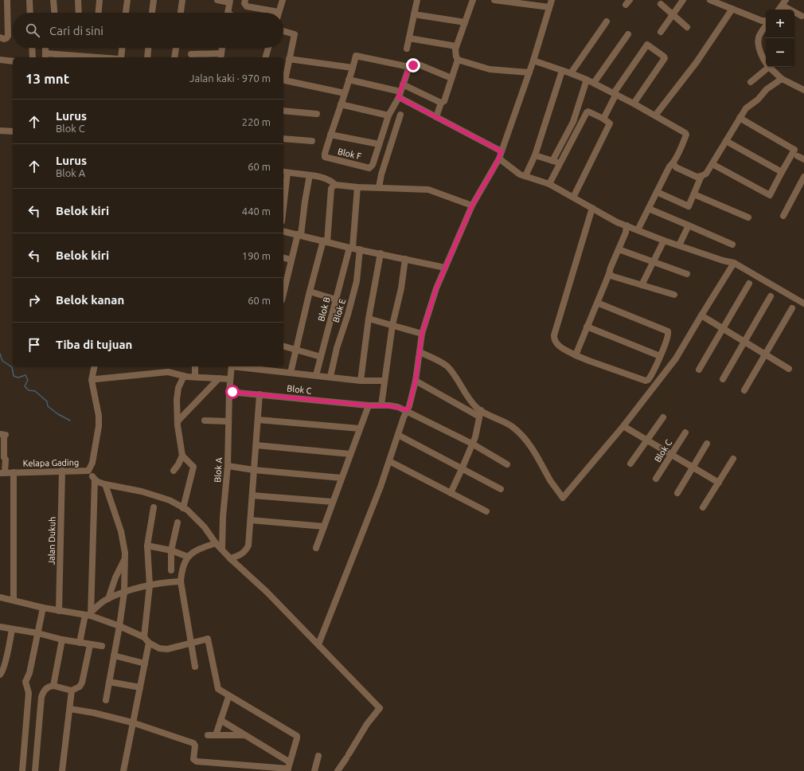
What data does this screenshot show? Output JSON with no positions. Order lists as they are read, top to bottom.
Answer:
{
  "streets": {
    "street": [
      "Blok F",
      "Blok B",
      "Blok E",
      "Blok C",
      "Kelapa Gading",
      "Blok A",
      "Jalan Dukuh"
    ]
  },
  "crossings": [
    ["Blok C", "Blok A"],
    ["Kelapa Gading", "Jalan Dukuh"]
  ],
  "page": {
    "map_buttons": ["+", "−"],
    "search": "Cari di sini",
    "heading": ["13 mnt", "Jalan kaki · 970 m"],
    "list": [
      ["Lurus", "Blok C", "220 m"],
      ["Lurus", "Blok A", "60 m"],
      ["Belok kiri", "440 m"],
      ["Belok kiri", "190 m"],
      ["Belok kanan", "60 m"],
      "Tiba di tujuan"
    ]
  }
}
